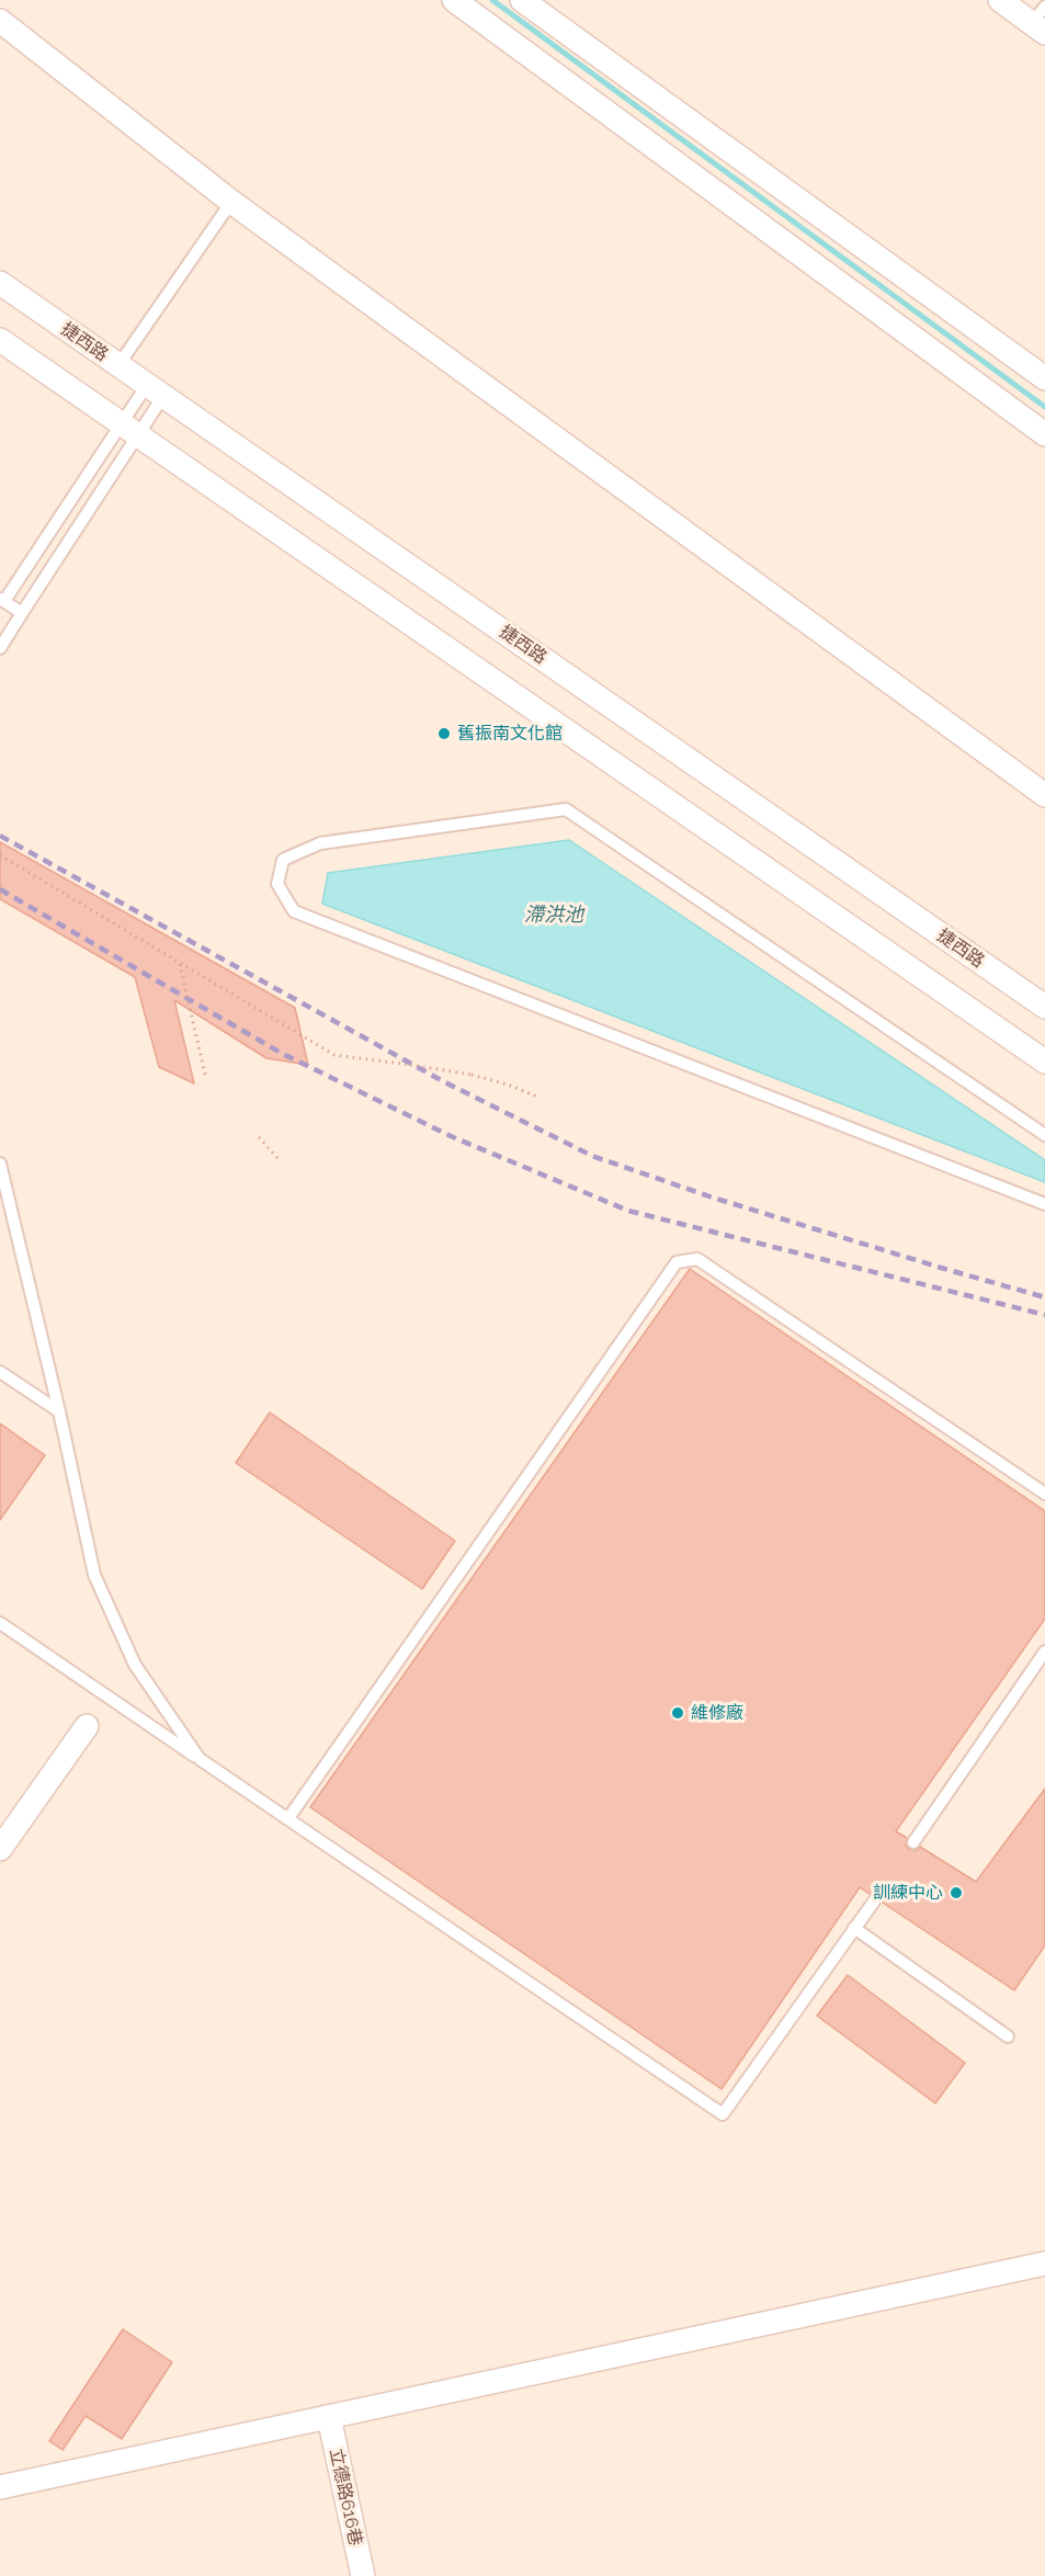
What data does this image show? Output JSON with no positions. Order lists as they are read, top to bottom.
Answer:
{
  "streets": {
    "street": ["捷西路", "立德路616巷"]
  },
  "water": ["滯洪池"],
  "places": ["舊振南文化館", "維修廠", "訓練中心"]
}
